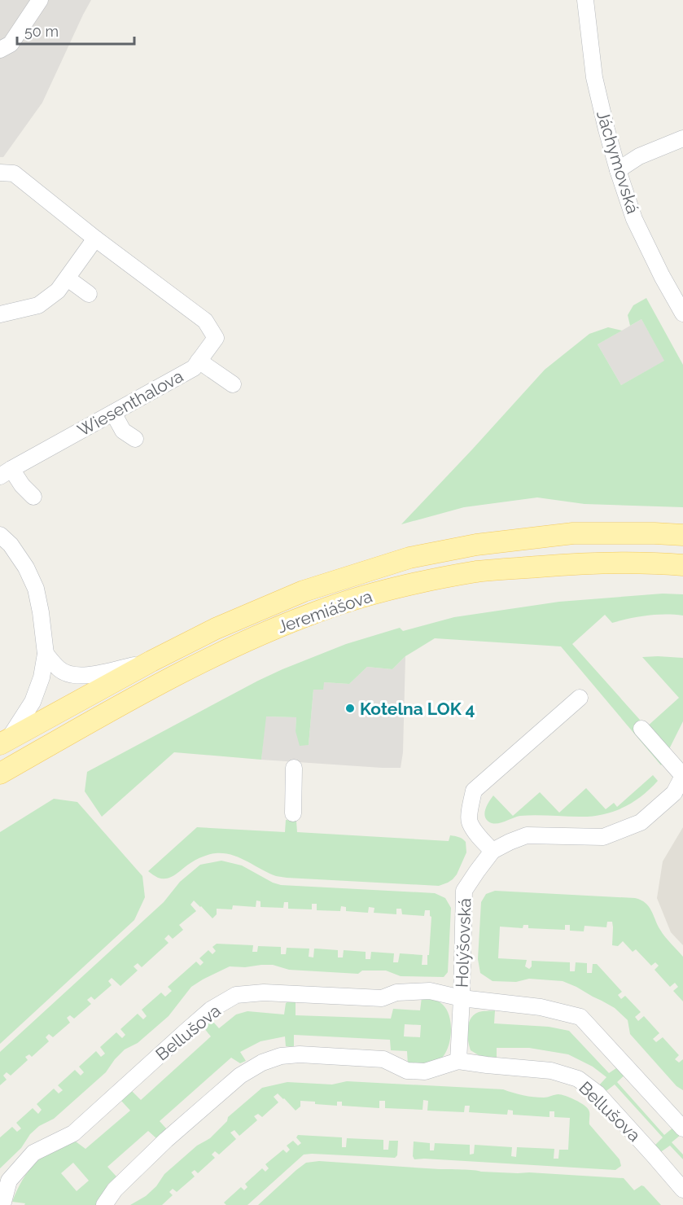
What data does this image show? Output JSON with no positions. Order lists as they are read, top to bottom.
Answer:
{
  "streets": {
    "main road": ["Jeremiášova"],
    "street": [
      "Jáchymovská",
      "Wiesenthalova",
      "Holýšovská",
      "Bellušova"
    ]
  },
  "crossings": [
    ["Holýšovská", "Bellušova"]
  ],
  "places": ["Kotelna LOK 4"],
  "scale_bar": "50 m"
}
